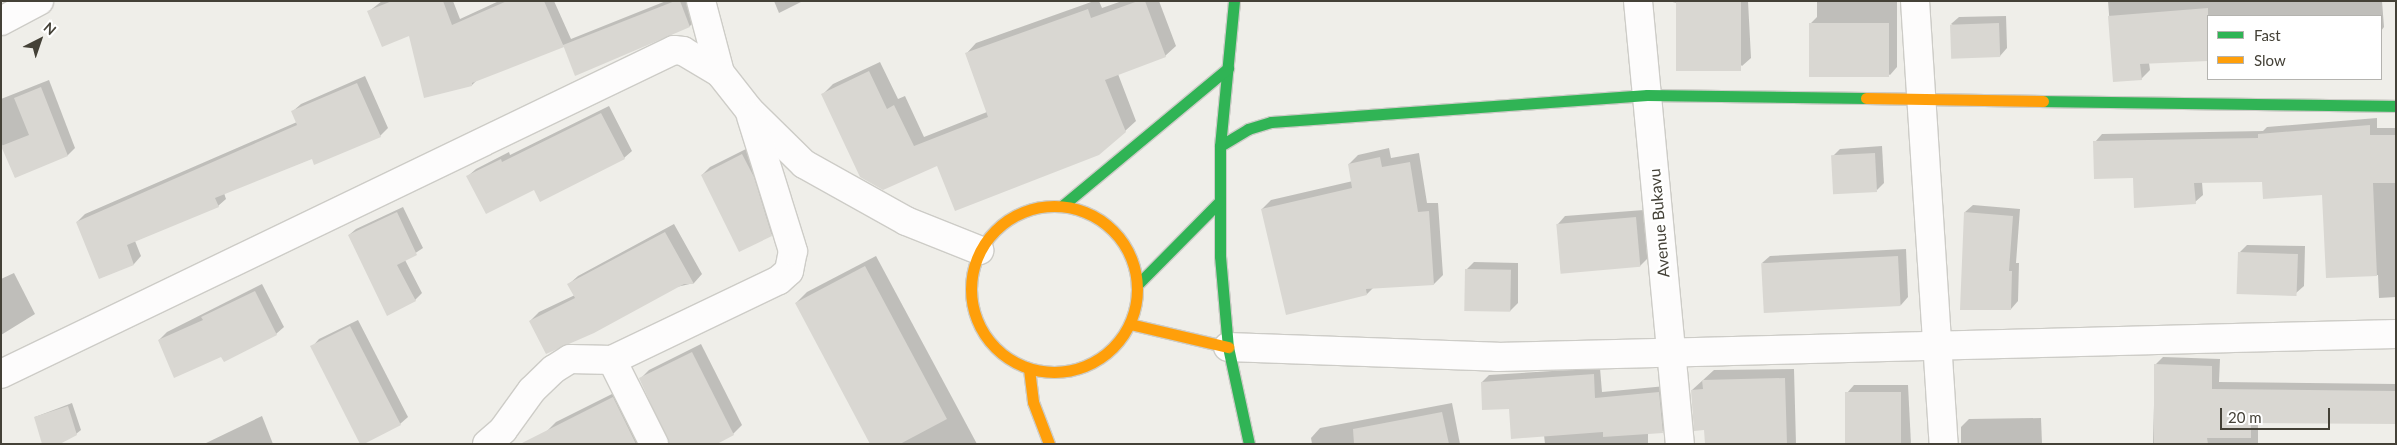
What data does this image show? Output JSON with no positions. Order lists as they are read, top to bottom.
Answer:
{
  "streets": {
    "street": ["Avenue Bukavu"]
  },
  "legend": ["Fast", "Slow"],
  "scale_bar": "20 m",
  "north": "top right"
}
